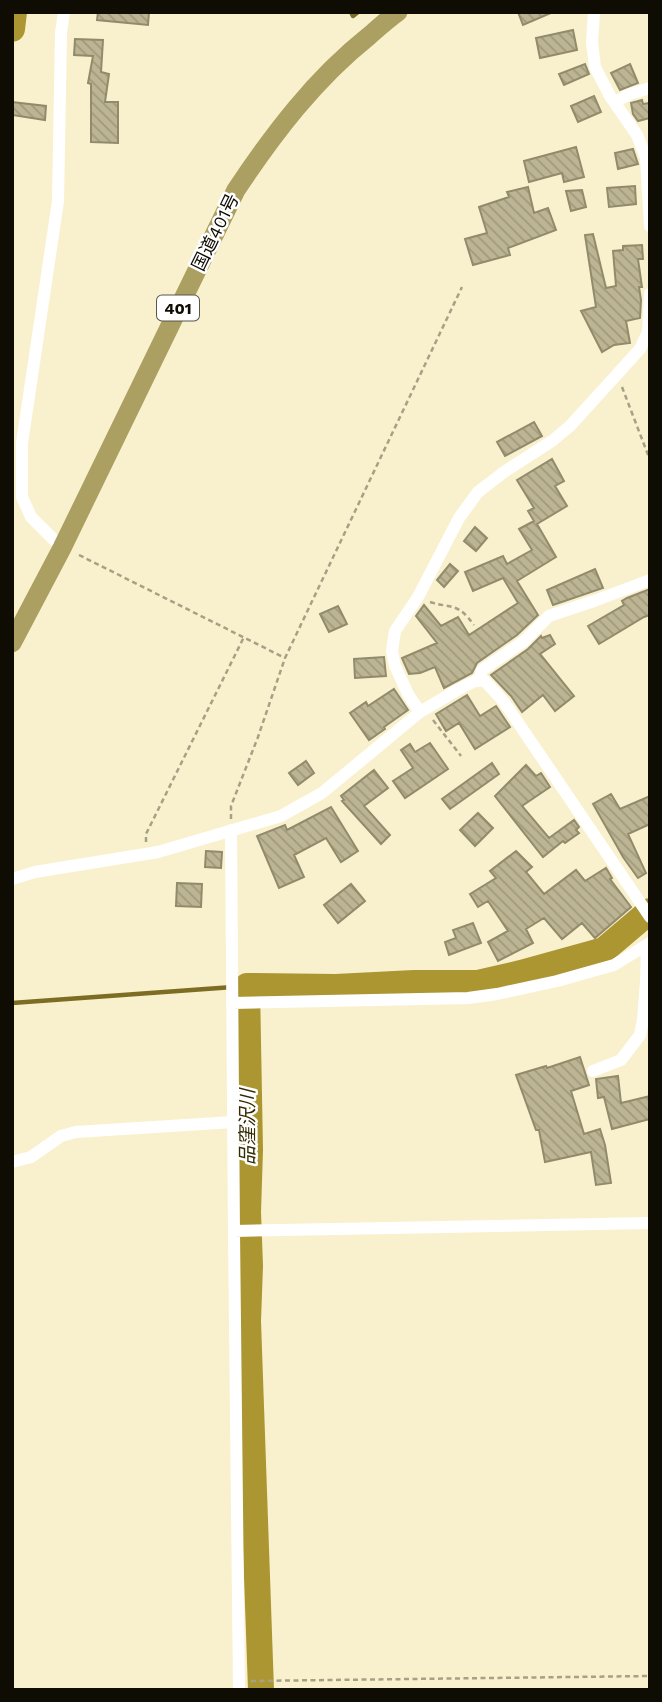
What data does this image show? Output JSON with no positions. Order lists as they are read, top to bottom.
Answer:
{
  "streets": {
    "highway": ["国道401号", "401"]
  },
  "water": ["品窪沢川"]
}
